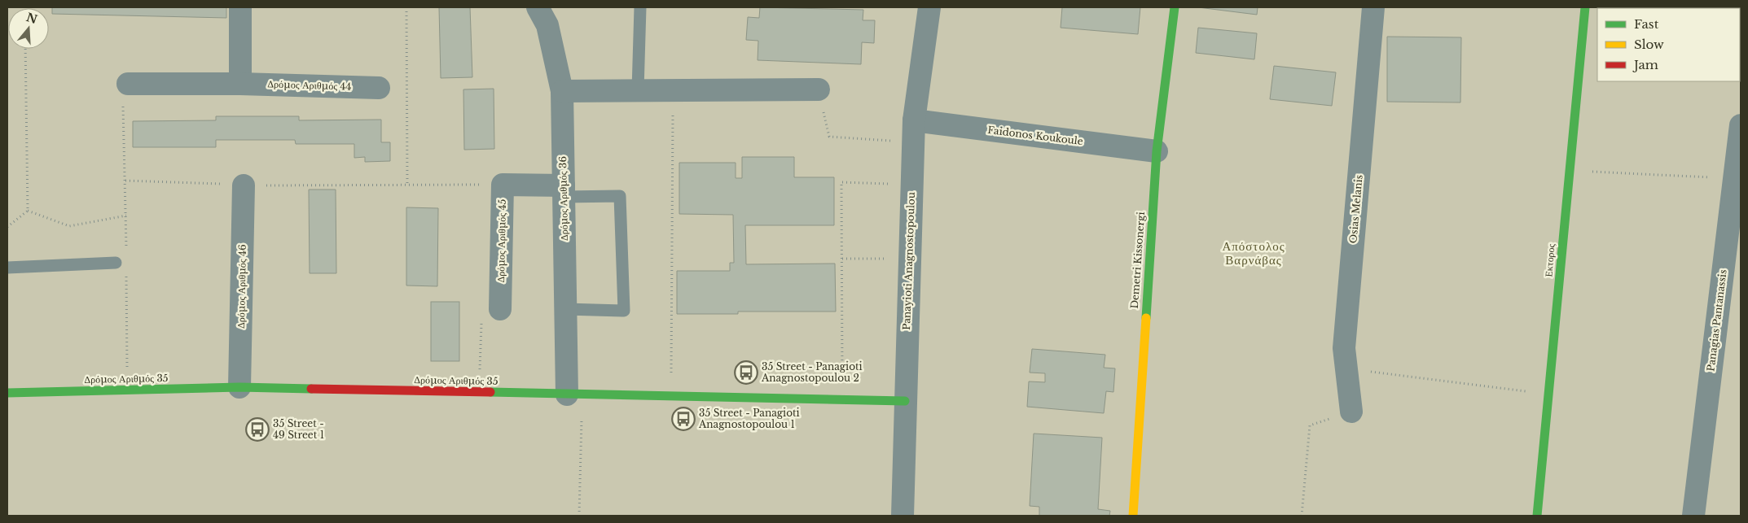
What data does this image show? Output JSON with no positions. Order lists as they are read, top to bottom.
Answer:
{
  "streets": {
    "street": [
      "Δρόμος Αριθμός 44",
      "Faidonos Koukoule",
      "Δρόμος Αριθμός 36",
      "Osias Melanis",
      "Δρόμος Αριθμός 45",
      "Demetri Kissonergi",
      "Εκτορος",
      "Panayioti Anagnostopoulou",
      "Δρόμος Αριθμός 46",
      "Panagias Pantanassis",
      "Δρόμος Αριθμός 35"
    ]
  },
  "crossings": [
    ["Faidonos Koukoule", "Demetri Kissonergi"],
    ["Faidonos Koukoule", "Panayioti Anagnostopoulou"],
    ["Δρόμος Αριθμός 36", "Δρόμος Αριθμός 45"],
    ["Δρόμος Αριθμός 36", "Δρόμος Αριθμός 35"],
    ["Panayioti Anagnostopoulou", "Δρόμος Αριθμός 35"],
    ["Δρόμος Αριθμός 46", "Δρόμος Αριθμός 35"]
  ],
  "districts": ["Απόστολος Βαρνάβας"],
  "places": {
    "bus stop": ["35 Street - Panagioti Anagnostopoulou 2", "35 Street - Panagioti Anagnostopoulou 1", "35 Street - 49 Street 1"]
  },
  "legend": ["Fast", "Slow", "Jam"],
  "north": "top"
}
